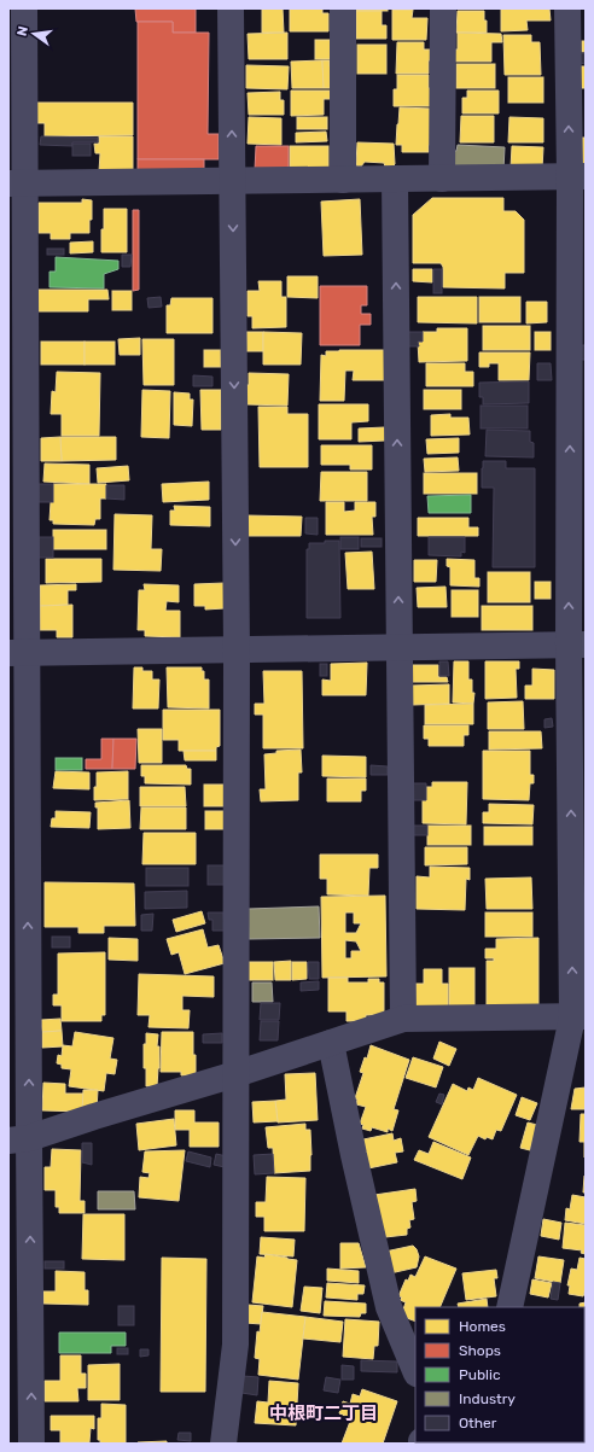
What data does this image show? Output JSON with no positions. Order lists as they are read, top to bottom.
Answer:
{
  "districts": ["中根町二丁目"],
  "legend": [
    "Homes",
    "Shops",
    "Public",
    "Industry",
    "Other"
  ],
  "north": "left"
}
